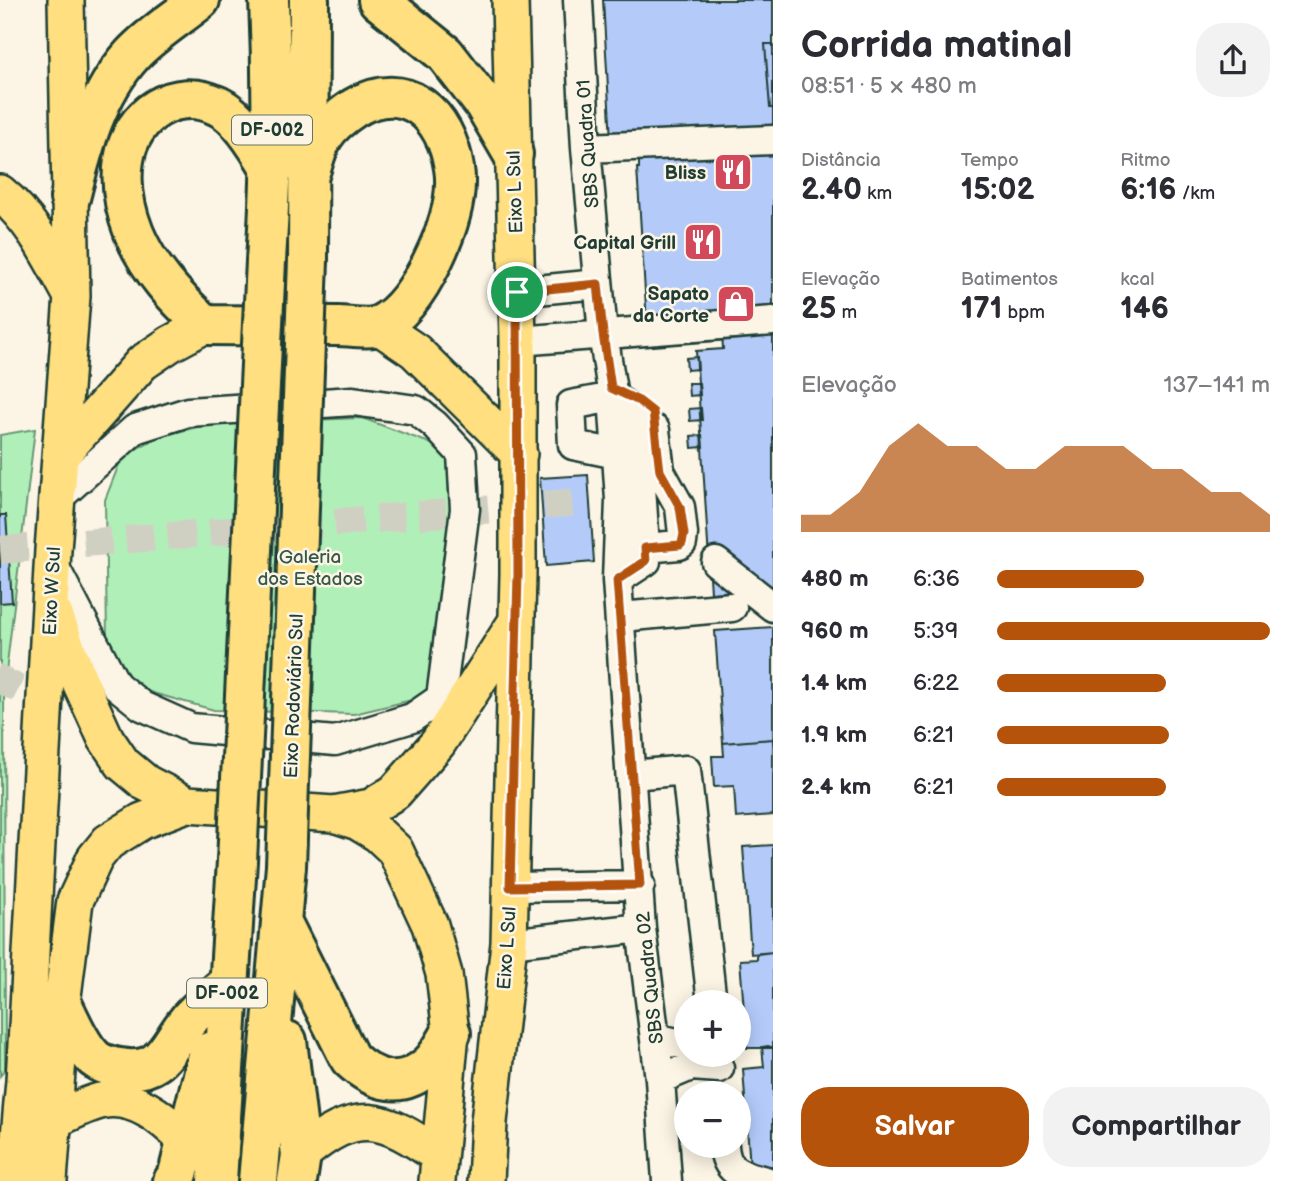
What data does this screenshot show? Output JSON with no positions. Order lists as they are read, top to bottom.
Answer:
{
  "streets": {
    "highway": ["DF-002", "Eixo Rodoviário Sul"],
    "main road": ["Eixo L Sul", "Eixo W Sul"],
    "street": ["SBS Quadra 01", "SBS Quadra 02"]
  },
  "crossings": [
    ["SBS Quadra 01", "SBS Quadra 02"]
  ],
  "parks": ["Galeria dos Estados"],
  "places": {
    "restaurant": ["Bliss", "Capital Grill"],
    "shop": ["Sapato da Corte"]
  },
  "page": {
    "heading": ["Corrida matinal", "08:51 · 5 × 480 m"],
    "stats": [
      ["Distância", "2.40 km"],
      ["Tempo", "15:02"],
      ["Ritmo", "6:16 /km"],
      ["Elevação", "25 m"],
      ["Batimentos", "171 bpm"],
      ["kcal", "146"]
    ],
    "chart": ["Elevação", "137–141 m"],
    "list": [
      {
        "name": "480 m",
        "note": "6:36"
      },
      {
        "name": "960 m",
        "note": "5:39"
      },
      {
        "name": "1.4 km",
        "note": "6:22"
      },
      {
        "name": "1.9 km",
        "note": "6:21"
      },
      {
        "name": "2.4 km",
        "note": "6:21"
      }
    ],
    "map_buttons": ["+", "−"],
    "buttons": ["Salvar", "Compartilhar"]
  }
}
